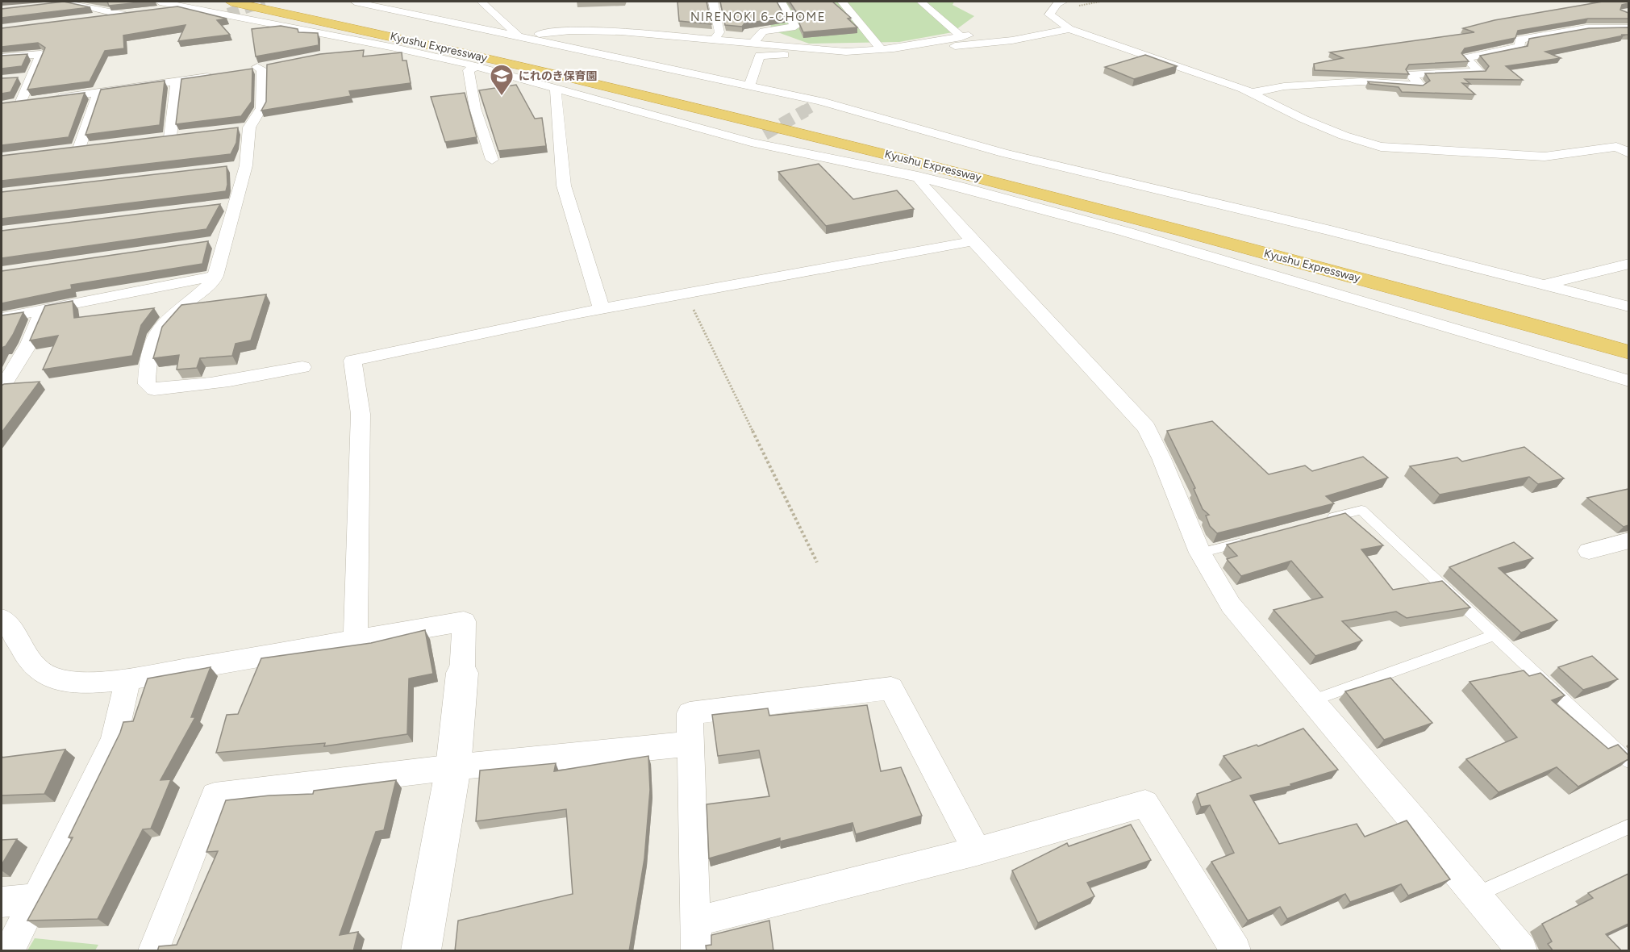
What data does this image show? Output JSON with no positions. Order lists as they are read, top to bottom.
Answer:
{
  "streets": {
    "highway": ["Kyushu Expressway"]
  },
  "districts": ["NIRENOKI 6-CHOME"],
  "places": {
    "school or university": ["にれのき保育園"]
  }
}
